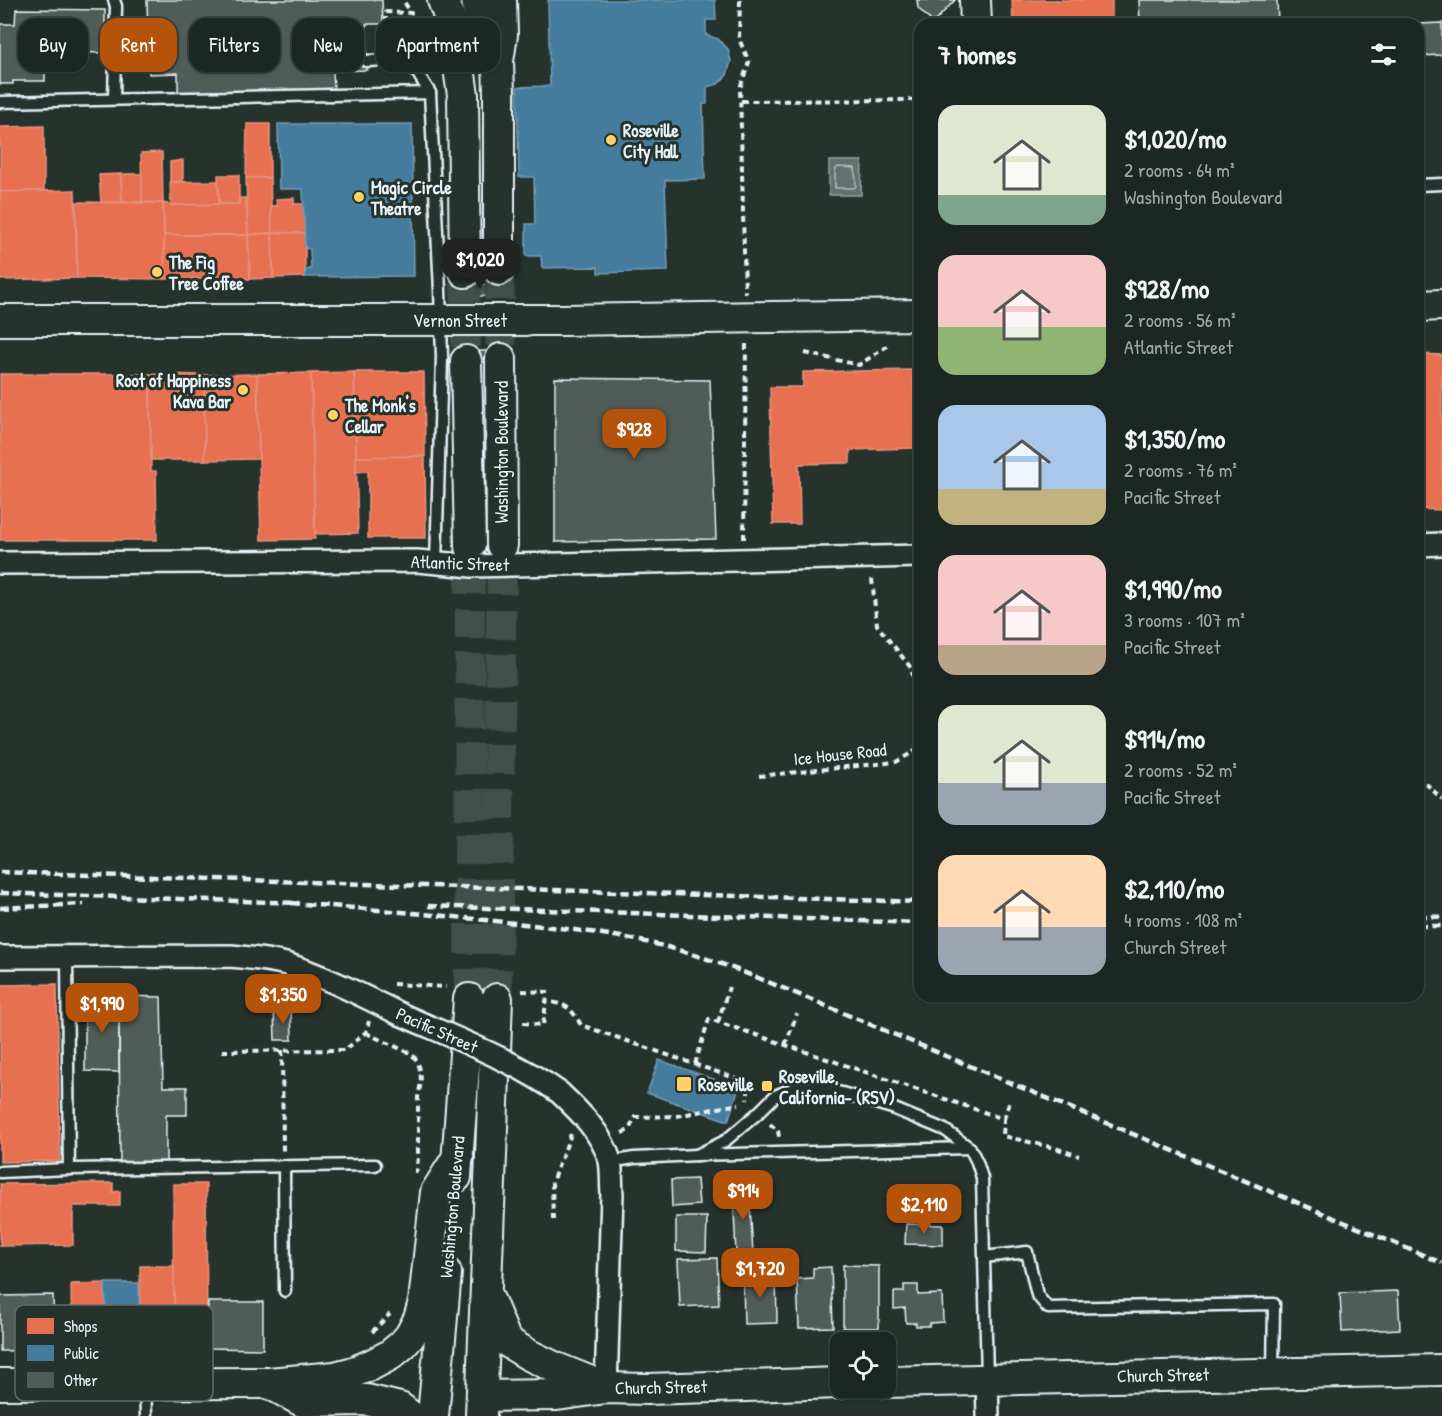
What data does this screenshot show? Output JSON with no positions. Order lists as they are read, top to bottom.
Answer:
{
  "streets": {
    "main road": ["Vernon Street", "Washington Boulevard", "Church Street"],
    "street": ["Atlantic Street", "Pacific Street"],
    "path": ["Ice House Road"]
  },
  "crossings": [
    ["Washington Boulevard", "Church Street"]
  ],
  "places": {
    "other": [
      "Roseville City Hall",
      "Magic Circle Theatre",
      "The Fig Tree Coffee",
      "Root of Happiness Kava Bar",
      "The Monk's Cellar"
    ],
    "transit": ["Roseville", "Roseville, California- (RSV)"]
  },
  "legend": ["Shops", "Public", "Other"],
  "page": {
    "chip": [
      "Buy",
      "Rent",
      "Filters",
      "New",
      "Apartment"
    ],
    "heading": "7 homes",
    "list": [
      {
        "name": "$1,020/mo",
        "note": "2 rooms · 64 m² · Washington Boulevard"
      },
      {
        "name": "$928/mo",
        "note": "2 rooms · 56 m² · Atlantic Street"
      },
      {
        "name": "$1,350/mo",
        "note": "2 rooms · 76 m² · Pacific Street"
      },
      {
        "name": "$1,990/mo",
        "note": "3 rooms · 107 m² · Pacific Street"
      },
      {
        "name": "$914/mo",
        "note": "2 rooms · 52 m² · Pacific Street"
      },
      {
        "name": "$2,110/mo",
        "note": "4 rooms · 108 m² · Church Street"
      }
    ],
    "price": [
      "$1,020",
      "$928",
      "$1,350",
      "$1,990",
      "$914",
      "$2,110",
      "$1,720"
    ]
  }
}
